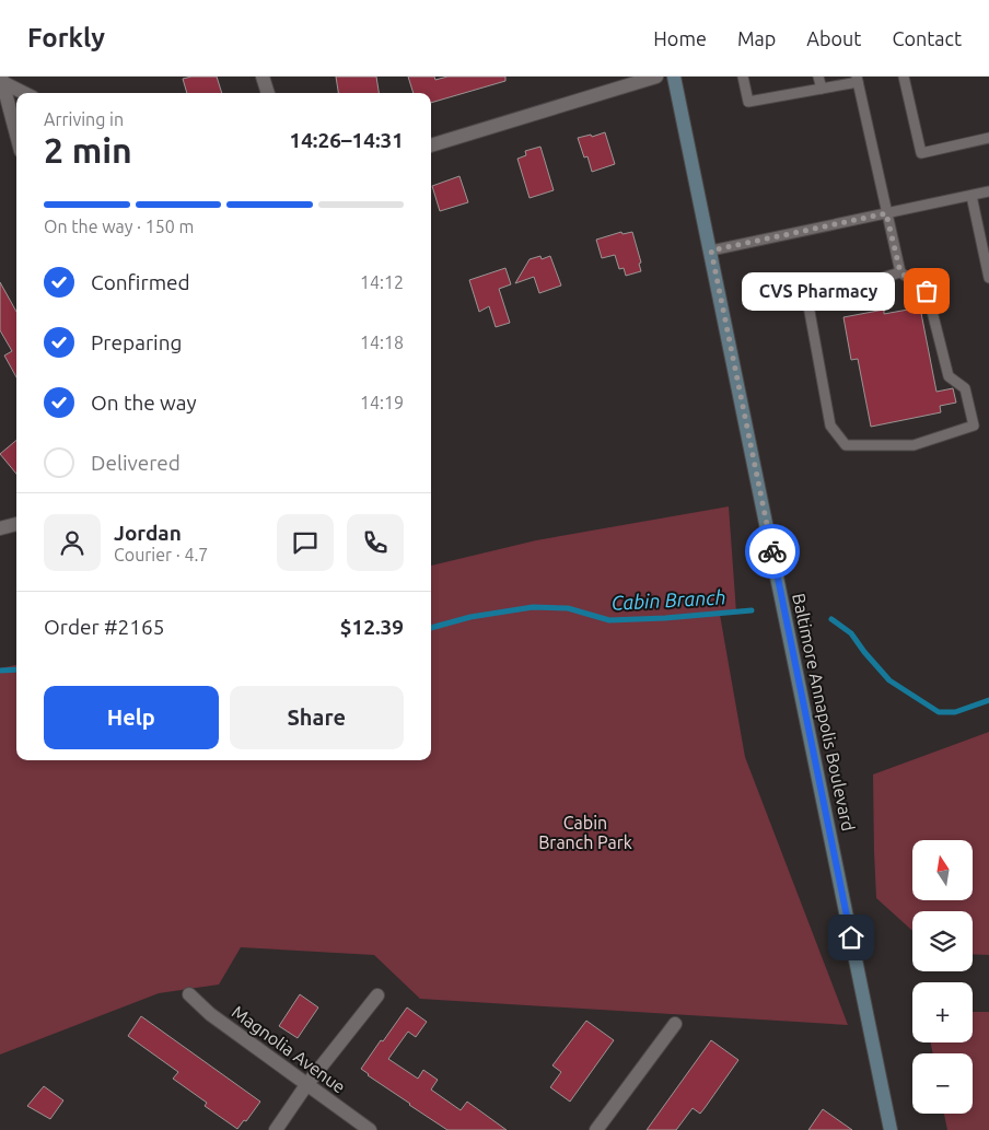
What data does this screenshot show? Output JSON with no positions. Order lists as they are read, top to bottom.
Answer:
{
  "streets": {
    "main road": ["Baltimore Annapolis Boulevard"],
    "street": ["Magnolia Avenue"]
  },
  "water": ["Cabin Branch"],
  "parks": ["Cabin Branch Park"],
  "places": ["CVS Pharmacy"],
  "north": "top",
  "page": {
    "header": "Forkly",
    "nav": [
      "Home",
      "Map",
      "About",
      "Contact"
    ],
    "heading": ["2 min", "Arriving in", "14:26–14:31"],
    "panel": [
      "Jordan",
      "Courier · 4.7",
      "Order #2165",
      "$12.39"
    ],
    "bar": "On the way · 150 m",
    "list": [
      ["Confirmed", "14:12"],
      ["Preparing", "14:18"],
      ["On the way", "14:19"],
      "Delivered"
    ],
    "bubble": "CVS Pharmacy",
    "buttons": ["Help", "Share"],
    "map_buttons": ["+", "−"]
  }
}
